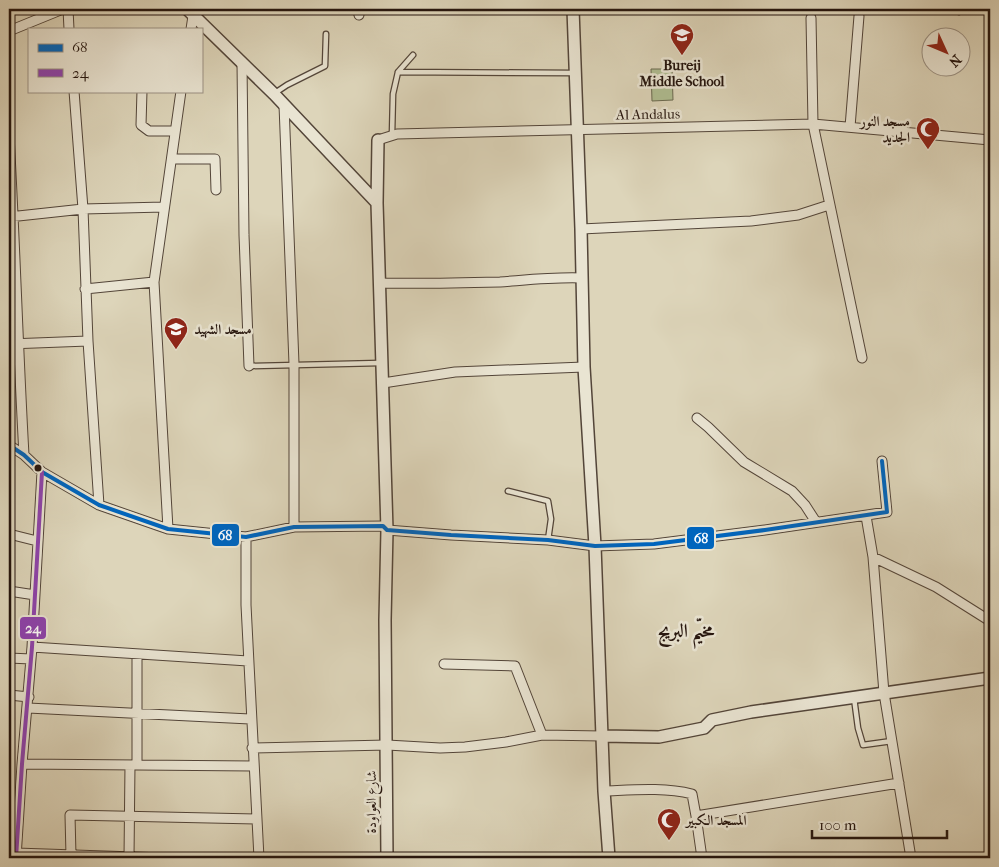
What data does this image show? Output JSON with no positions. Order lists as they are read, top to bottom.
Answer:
{
  "streets": {
    "street": ["Al Andalus", "شارع العواودة"]
  },
  "crossings": [
    ["Al Andalus", "شارع العواودة"]
  ],
  "districts": ["مخيّم البريج"],
  "places": {
    "school or university": ["Bureij Middle School", "مسجد الشهيد"],
    "mosque": ["مسجد النور الجديد", "المسجد الكبير"]
  },
  "lines": ["transit line 68", "transit line 24"],
  "legend": ["68", "24"],
  "scale_bar": "100 m",
  "north": "bottom right"
}
